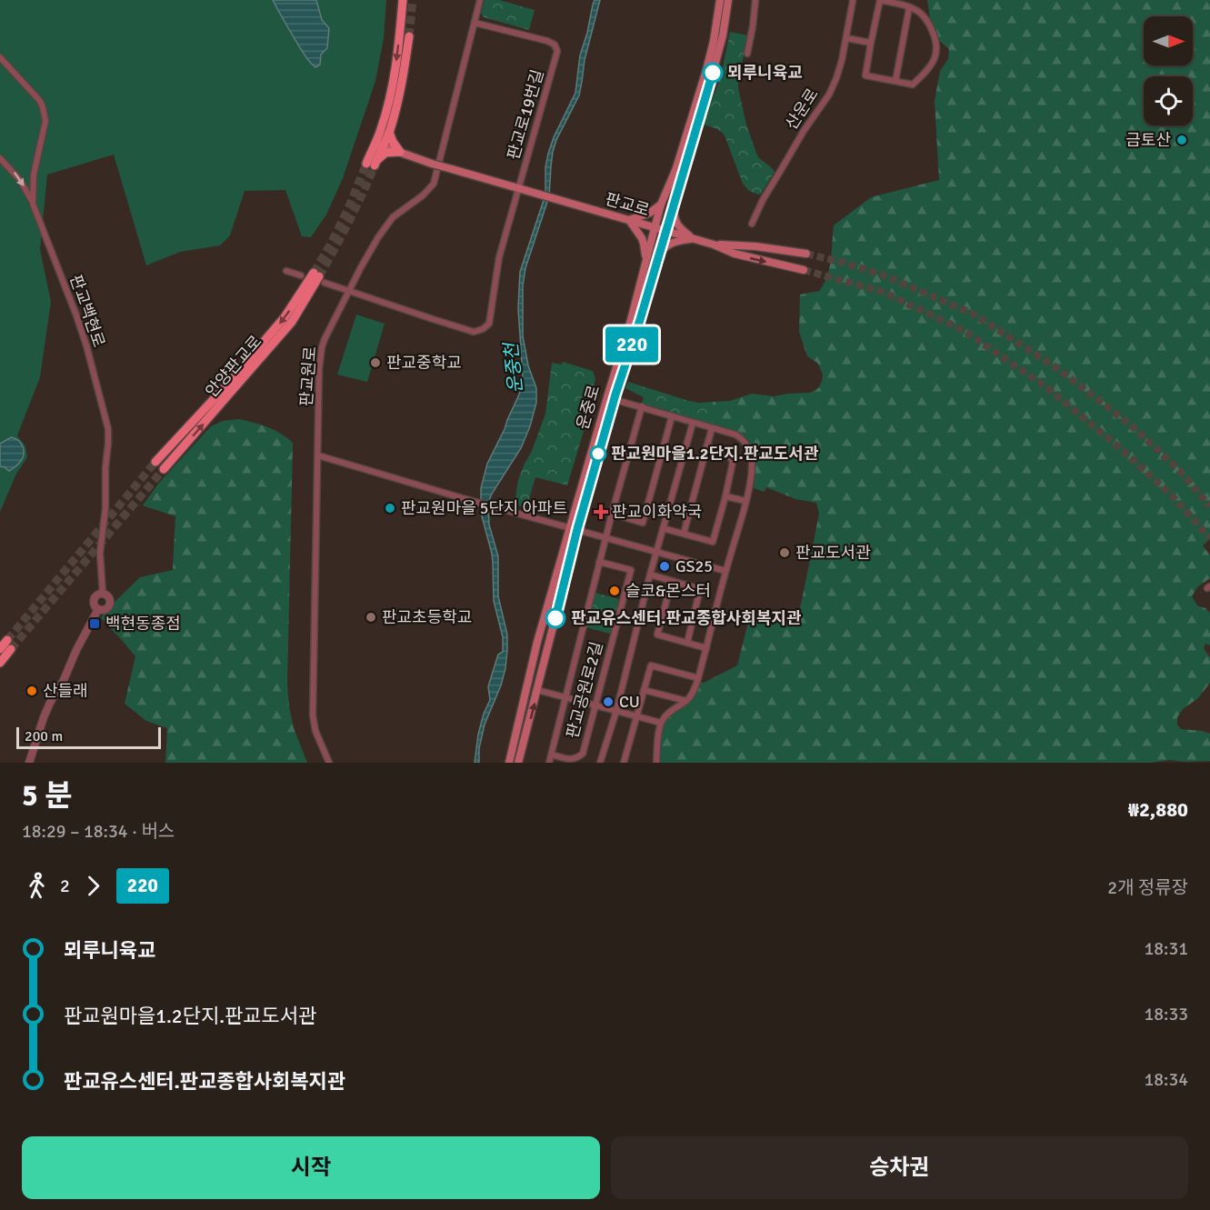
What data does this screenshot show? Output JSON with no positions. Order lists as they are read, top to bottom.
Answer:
{
  "streets": {
    "main road": ["판교로", "안양판교로", "운중로"],
    "street": [
      "산운로",
      "판교로19번길",
      "판교백현로",
      "판교원로",
      "판교공원로2길"
    ]
  },
  "crossings": [
    ["판교로19번길", "판교로"],
    ["판교로19번길", "안양판교로"],
    ["판교로19번길", "판교원로"],
    ["판교로", "운중로"]
  ],
  "water": ["운중천"],
  "places": {
    "other": [
      "뫼루니육교",
      "금토산",
      "판교중학교",
      "판교원마을1.2단지.판교도서관",
      "판교원마을 5단지 아파트",
      "판교도서관",
      "GS25",
      "슬코&몬스터",
      "판교초등학교",
      "판교유스센터.판교종합사회복지관",
      "산들래",
      "CU"
    ],
    "health": ["판교이화약국"],
    "transit": ["백현동종점"]
  },
  "lines": ["bus line 220"],
  "scale_bar": "200 m",
  "north": "right",
  "page": {
    "on_map": "220",
    "scale": "200 m",
    "heading": ["5 분", "18:29 – 18:34 · 버스", "₩2,880"],
    "legs": ["2", "220", "2개 정류장"],
    "list": [
      {
        "name": "뫼루니육교",
        "value": "18:31"
      },
      {
        "name": "판교원마을1.2단지.판교도서관",
        "value": "18:33"
      },
      {
        "name": "판교유스센터.판교종합사회복지관",
        "value": "18:34"
      }
    ],
    "buttons": ["시작", "승차권"]
  }
}
